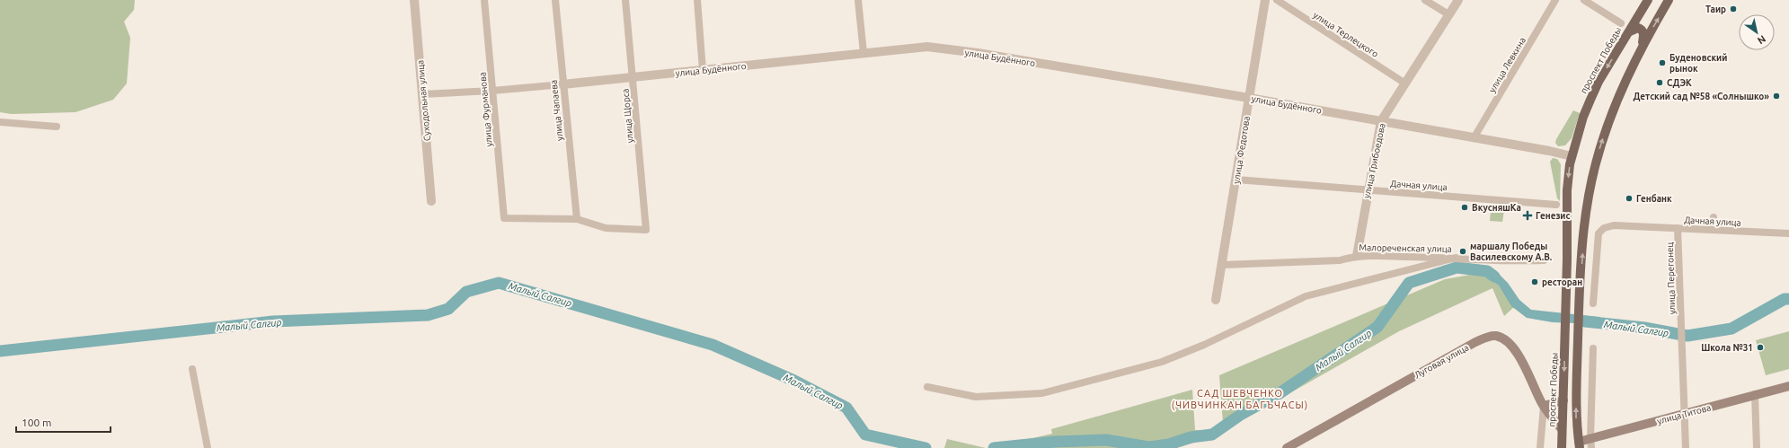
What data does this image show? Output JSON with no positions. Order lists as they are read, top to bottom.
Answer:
{
  "streets": {
    "main road": ["проспект Победы", "Луговая улица", "улица Титова"],
    "street": [
      "улица Терлецкого",
      "улица Будённого",
      "улица Левкина",
      "Суходольная улица",
      "улица Фурманова",
      "улица Чапаева",
      "улица Щорса",
      "улица Федотова",
      "улица Грибоедова",
      "Дачная улица",
      "Малореченская улица",
      "улица Перегонец"
    ]
  },
  "crossings": [
    ["улица Терлецкого", "улица Грибоедова"],
    ["улица Будённого", "проспект Победы"],
    ["улица Будённого", "улица Левкина"],
    ["улица Будённого", "Суходольная улица"],
    ["улица Будённого", "улица Фурманова"],
    ["улица Будённого", "улица Чапаева"],
    ["улица Будённого", "улица Щорса"],
    ["улица Будённого", "улица Федотова"],
    ["улица Будённого", "улица Грибоедова"],
    ["проспект Победы", "Луговая улица"],
    ["улица Фурманова", "улица Чапаева"],
    ["улица Фурманова", "улица Щорса"],
    ["улица Чапаева", "улица Щорса"],
    ["улица Федотова", "Дачная улица"],
    ["улица Федотова", "Малореченская улица"],
    ["улица Грибоедова", "Дачная улица"],
    ["улица Грибоедова", "Малореченская улица"],
    ["Дачная улица", "улица Перегонец"],
    ["улица Перегонец", "улица Титова"]
  ],
  "districts": ["САД ШЕВЧЕНКО (ЧИВЧИНКАН БАГЪЧАСЫ)"],
  "water": ["Малый Салгир"],
  "places": {
    "other": [
      "Таир",
      "Буденовский рынок",
      "СДЭК",
      "Детский сад №58 «Солнышко»",
      "Генбанк",
      "ВкусняшКа",
      "маршалу Победы Василевскому А.В.",
      "ресторан",
      "Школа №31"
    ],
    "health": ["Генезис"]
  },
  "scale_bar": "100 m",
  "north": "bottom right"
}
